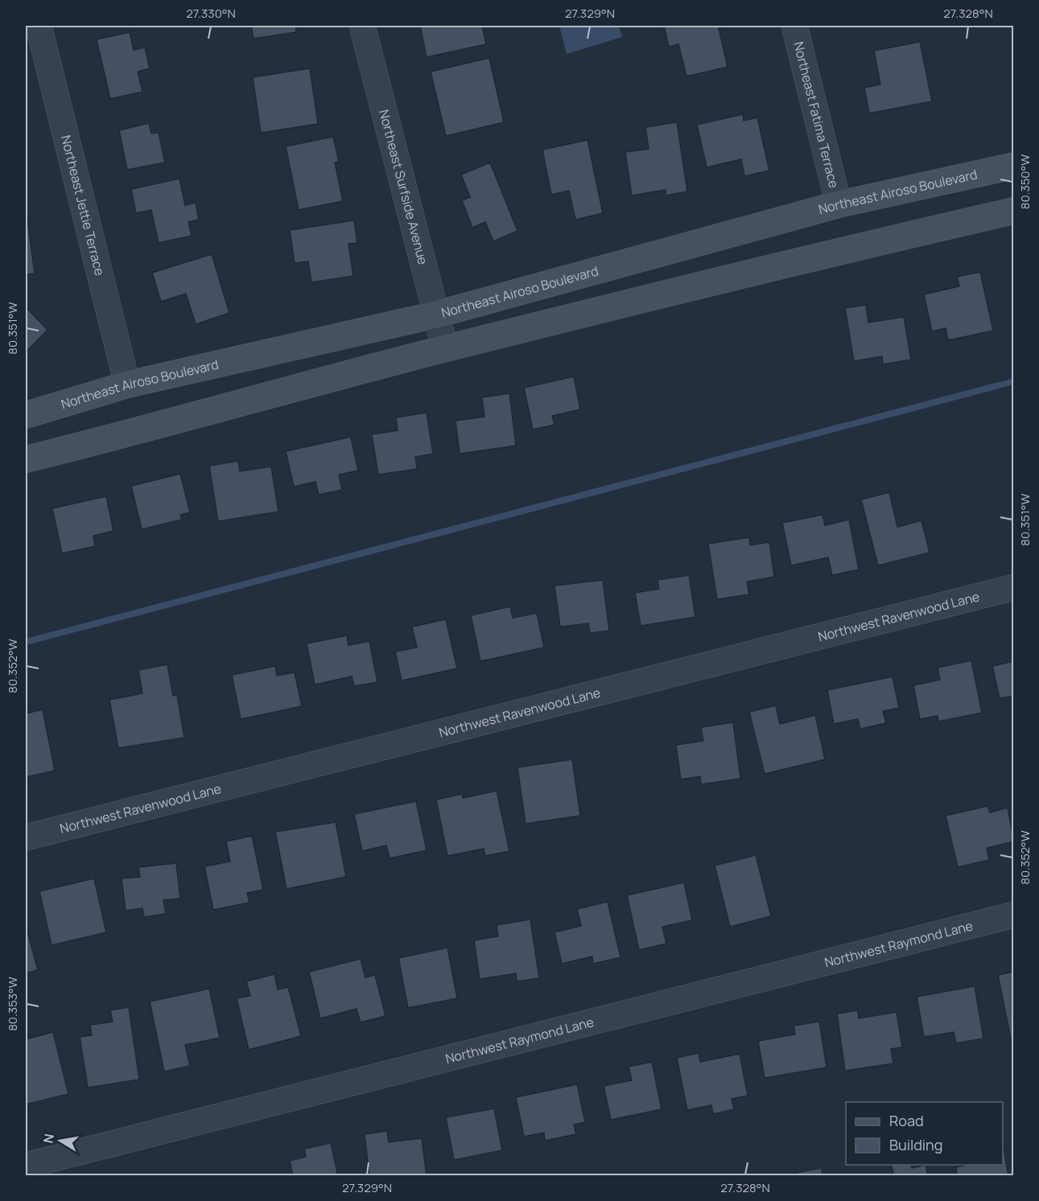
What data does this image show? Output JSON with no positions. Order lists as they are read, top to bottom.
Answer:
{
  "streets": {
    "main road": ["Northeast Airoso Boulevard"],
    "street": [
      "Northeast Fatima Terrace",
      "Northeast Surfside Avenue",
      "Northeast Jettie Terrace",
      "Northwest Ravenwood Lane",
      "Northwest Raymond Lane"
    ]
  },
  "crossings": [
    ["Northeast Fatima Terrace", "Northeast Airoso Boulevard"],
    ["Northeast Surfside Avenue", "Northeast Airoso Boulevard"],
    ["Northeast Airoso Boulevard", "Northeast Jettie Terrace"]
  ],
  "legend": ["Road", "Building"],
  "north": "left",
  "coordinates": [
    "27.330°N",
    "27.329°N",
    "27.328°N",
    "80.350°W",
    "80.351°W",
    "80.352°W",
    "80.353°W"
  ]
}
